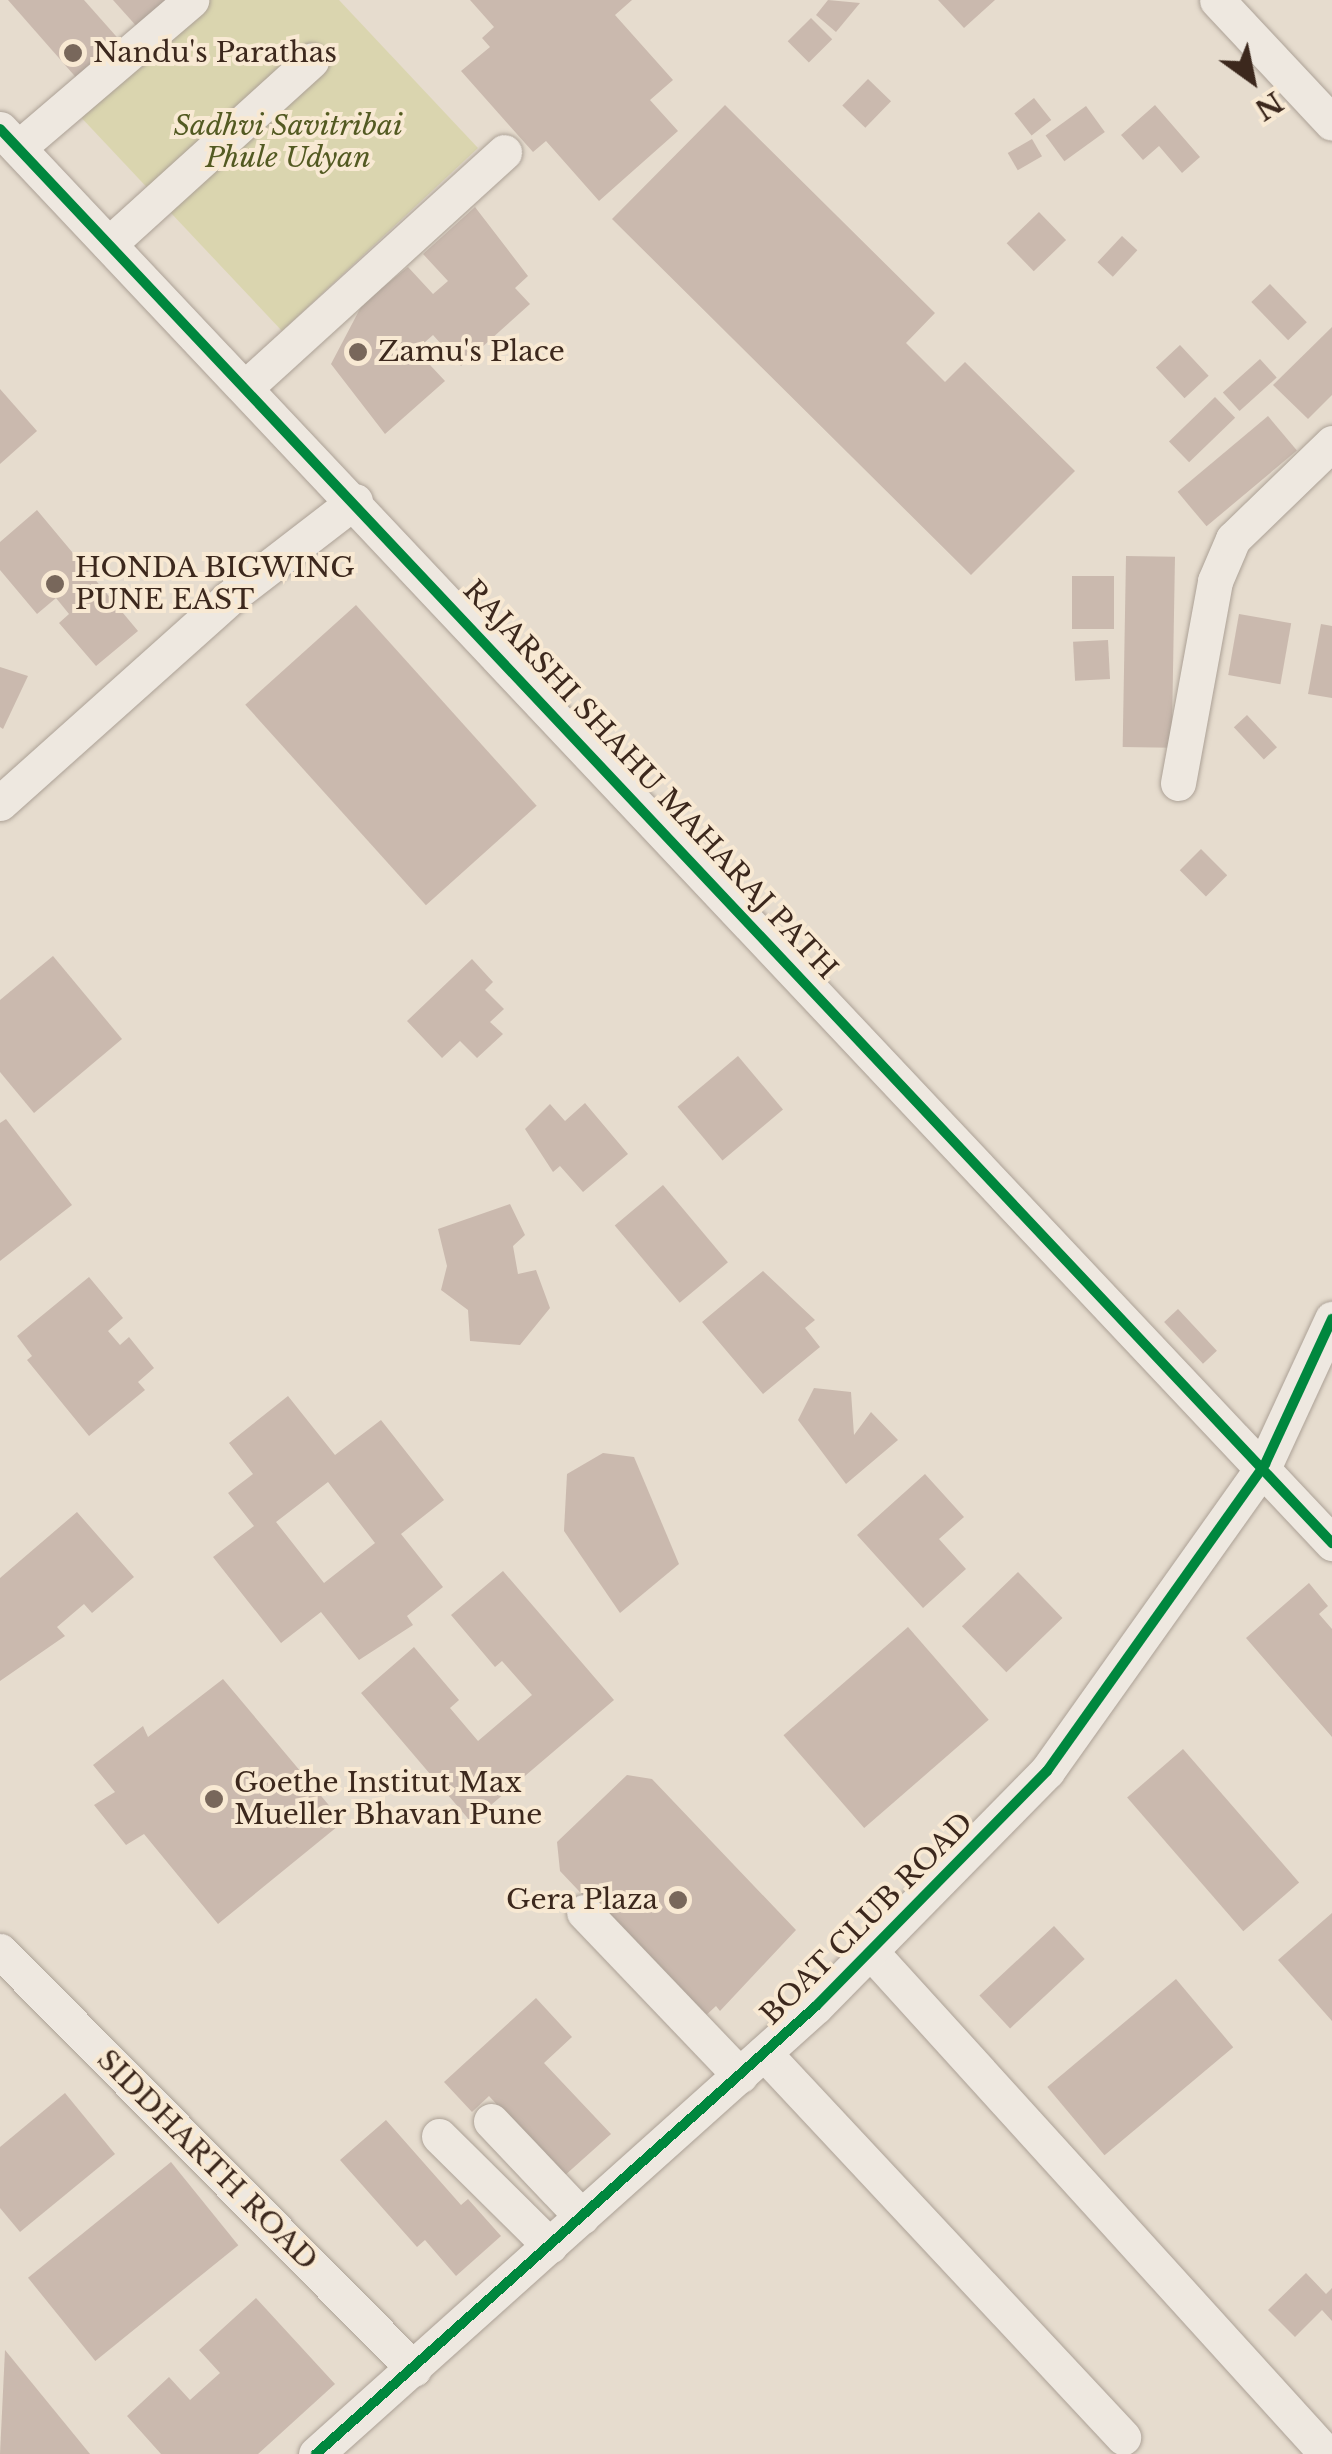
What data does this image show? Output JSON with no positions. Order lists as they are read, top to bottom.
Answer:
{
  "streets": {
    "street": ["RAJARSHI SHAHU MAHARAJ PATH", "BOAT CLUB ROAD", "SIDDHARTH ROAD"]
  },
  "crossings": [
    ["RAJARSHI SHAHU MAHARAJ PATH", "BOAT CLUB ROAD"],
    ["BOAT CLUB ROAD", "SIDDHARTH ROAD"]
  ],
  "parks": ["Sadhvi Savitribai Phule Udyan"],
  "places": [
    "Nandu's Parathas",
    "Zamu's Place",
    "HONDA BIGWING PUNE EAST",
    "Goethe Institut Max Mueller Bhavan Pune",
    "Gera Plaza"
  ],
  "north": "bottom right"
}
